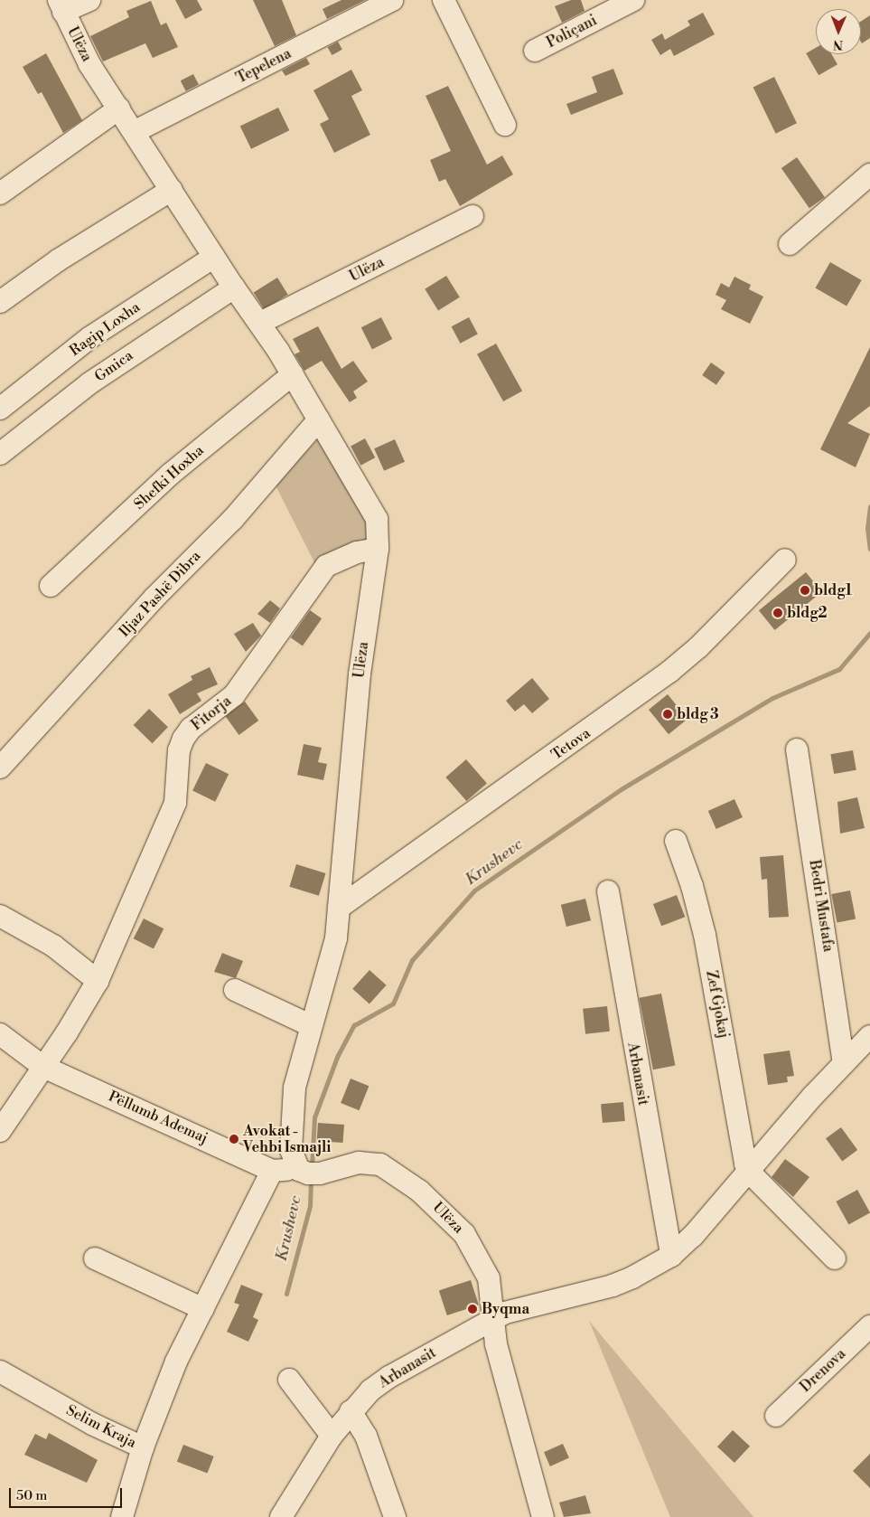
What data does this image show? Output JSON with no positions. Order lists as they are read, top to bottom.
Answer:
{
  "streets": {
    "street": [
      "Poliçani",
      "Ulëza",
      "Tepelena",
      "Ragip Loxha",
      "Gmica",
      "Shefki Hoxha",
      "Iljaz Pashë Dibra",
      "Fitorja",
      "Tetova",
      "Bedri Mustafa",
      "Zef Gjokaj",
      "Arbanasit",
      "Pëllumb Ademaj",
      "Drenova",
      "Selim Kraja"
    ]
  },
  "crossings": [
    ["Ulëza", "Tepelena"],
    ["Ulëza", "Ragip Loxha"],
    ["Ulëza", "Gmica"],
    ["Ulëza", "Shefki Hoxha"],
    ["Ulëza", "Iljaz Pashë Dibra"],
    ["Ulëza", "Fitorja"],
    ["Ulëza", "Tetova"],
    ["Ulëza", "Arbanasit"],
    ["Ulëza", "Pëllumb Ademaj"],
    ["Fitorja", "Pëllumb Ademaj"],
    ["Bedri Mustafa", "Arbanasit"],
    ["Zef Gjokaj", "Arbanasit"],
    ["Pëllumb Ademaj", "Selim Kraja"]
  ],
  "water": ["Krushevc"],
  "places": [
    "bldg1",
    "bldg2",
    "bldg 3",
    "Avokat - Vehbi Ismajli",
    "Byqma"
  ],
  "scale_bar": "50 m",
  "north": "bottom"
}
